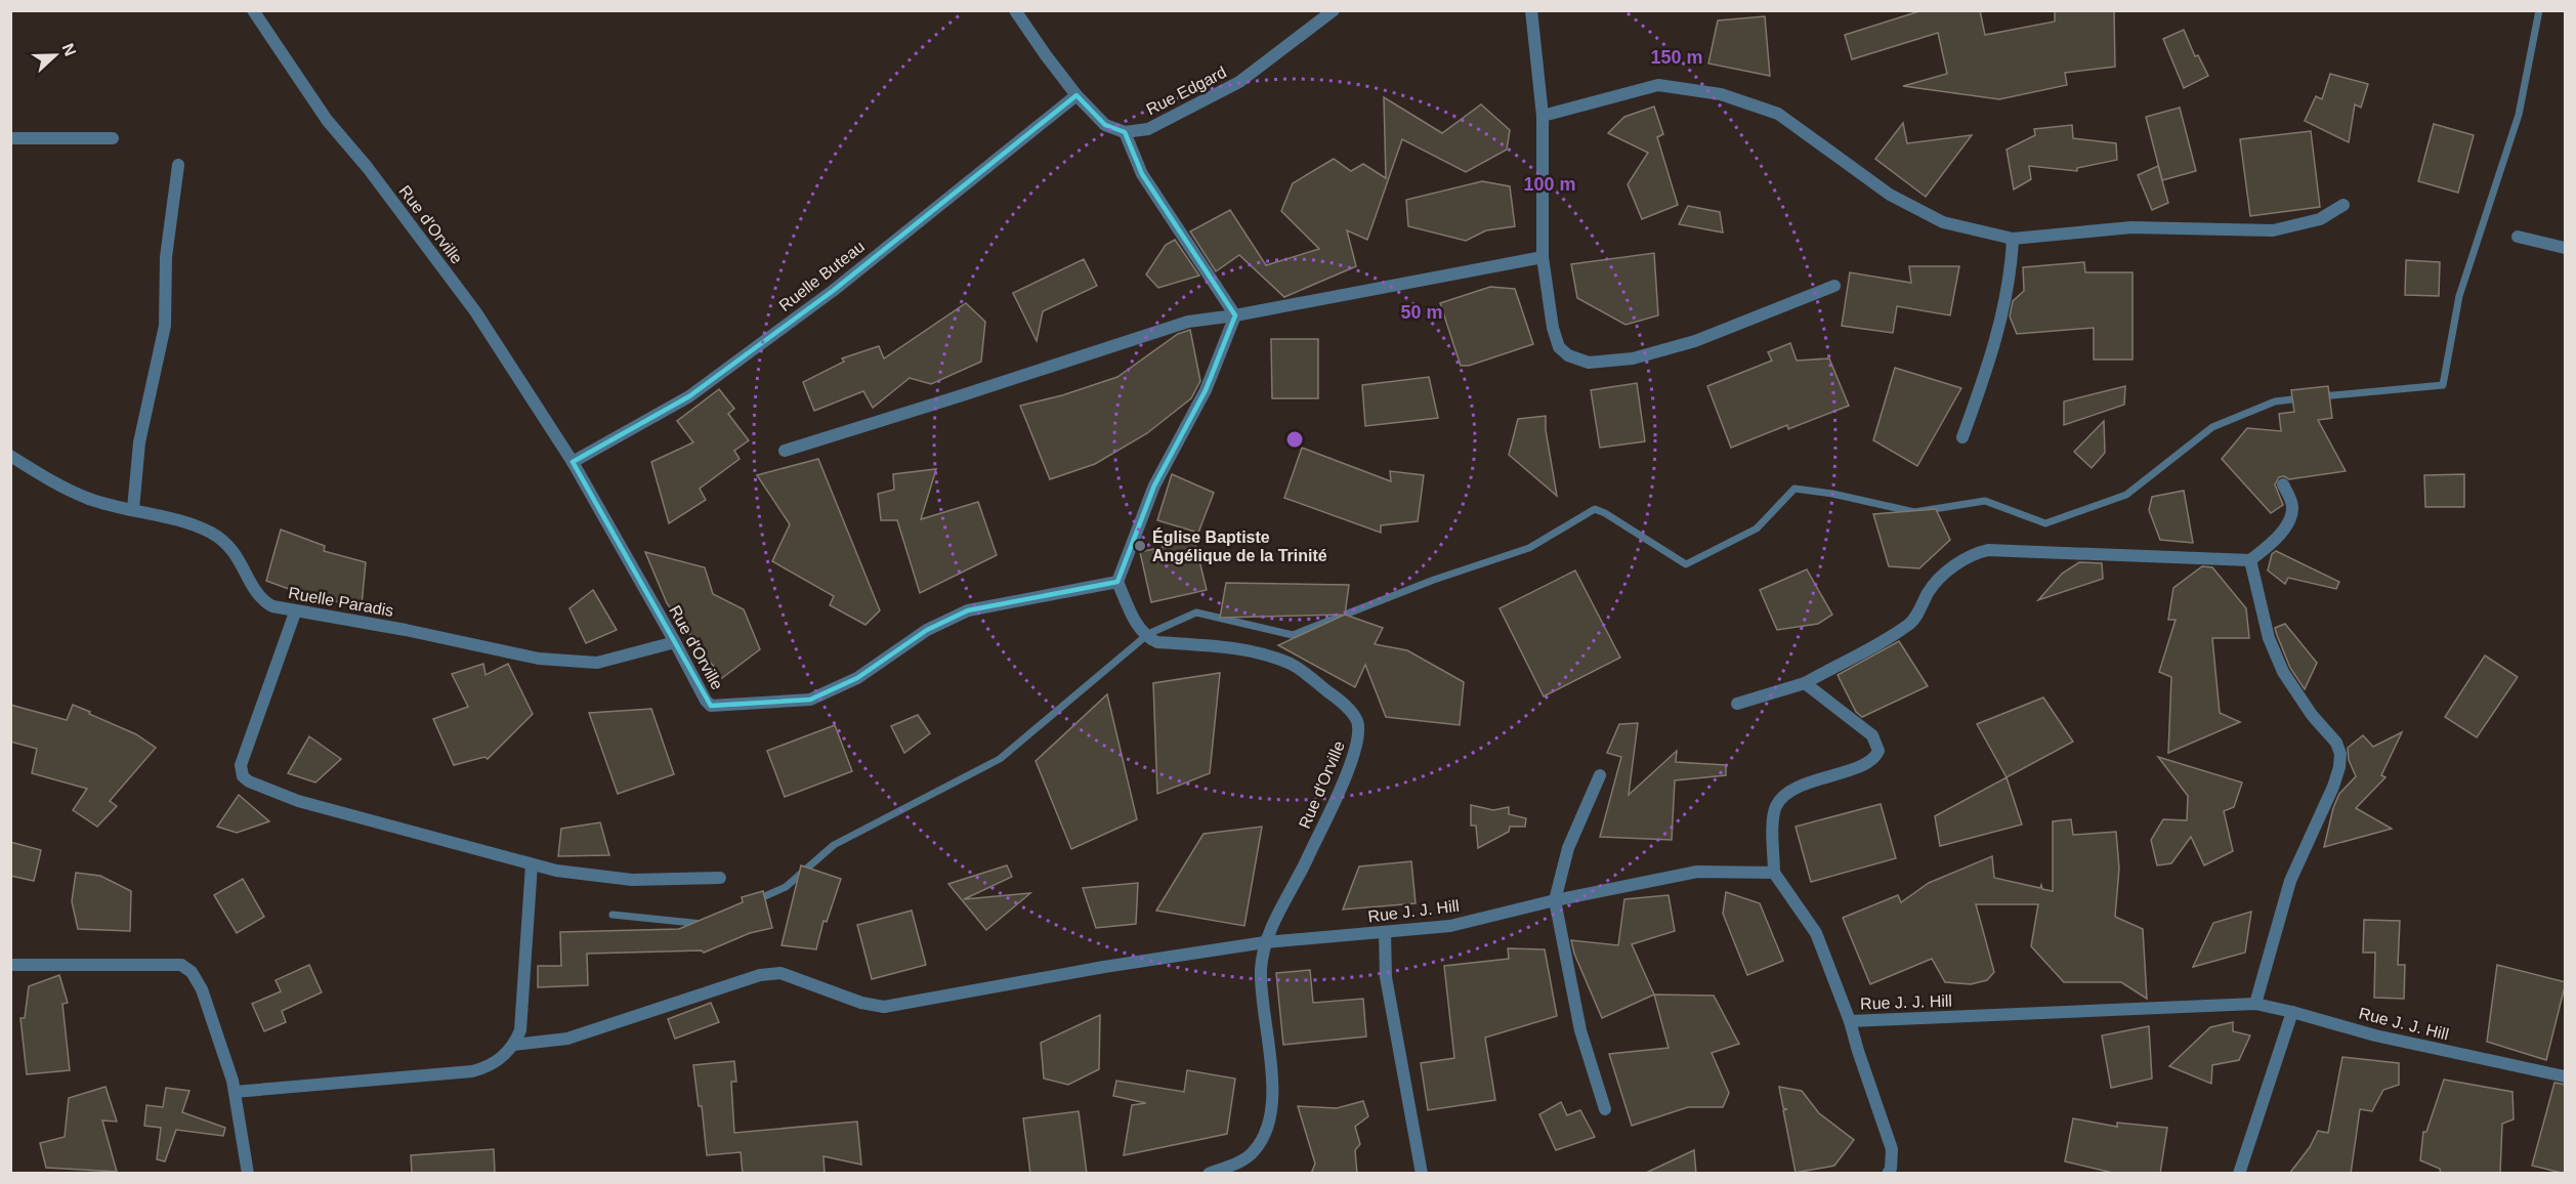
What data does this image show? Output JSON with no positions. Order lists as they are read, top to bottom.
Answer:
{
  "streets": {
    "street": [
      "Rue Edgard",
      "Rue d'Orville",
      "Ruelle Buteau",
      "Ruelle Paradis",
      "Rue J. J. Hill"
    ]
  },
  "crossings": [
    ["Rue d'Orville", "Ruelle Buteau"],
    ["Rue d'Orville", "Ruelle Paradis"],
    ["Rue d'Orville", "Rue J. J. Hill"]
  ],
  "places": ["Église Baptiste Angélique de la Trinité"],
  "north": "right",
  "rings": ["150 m", "100 m", "50 m"]
}
